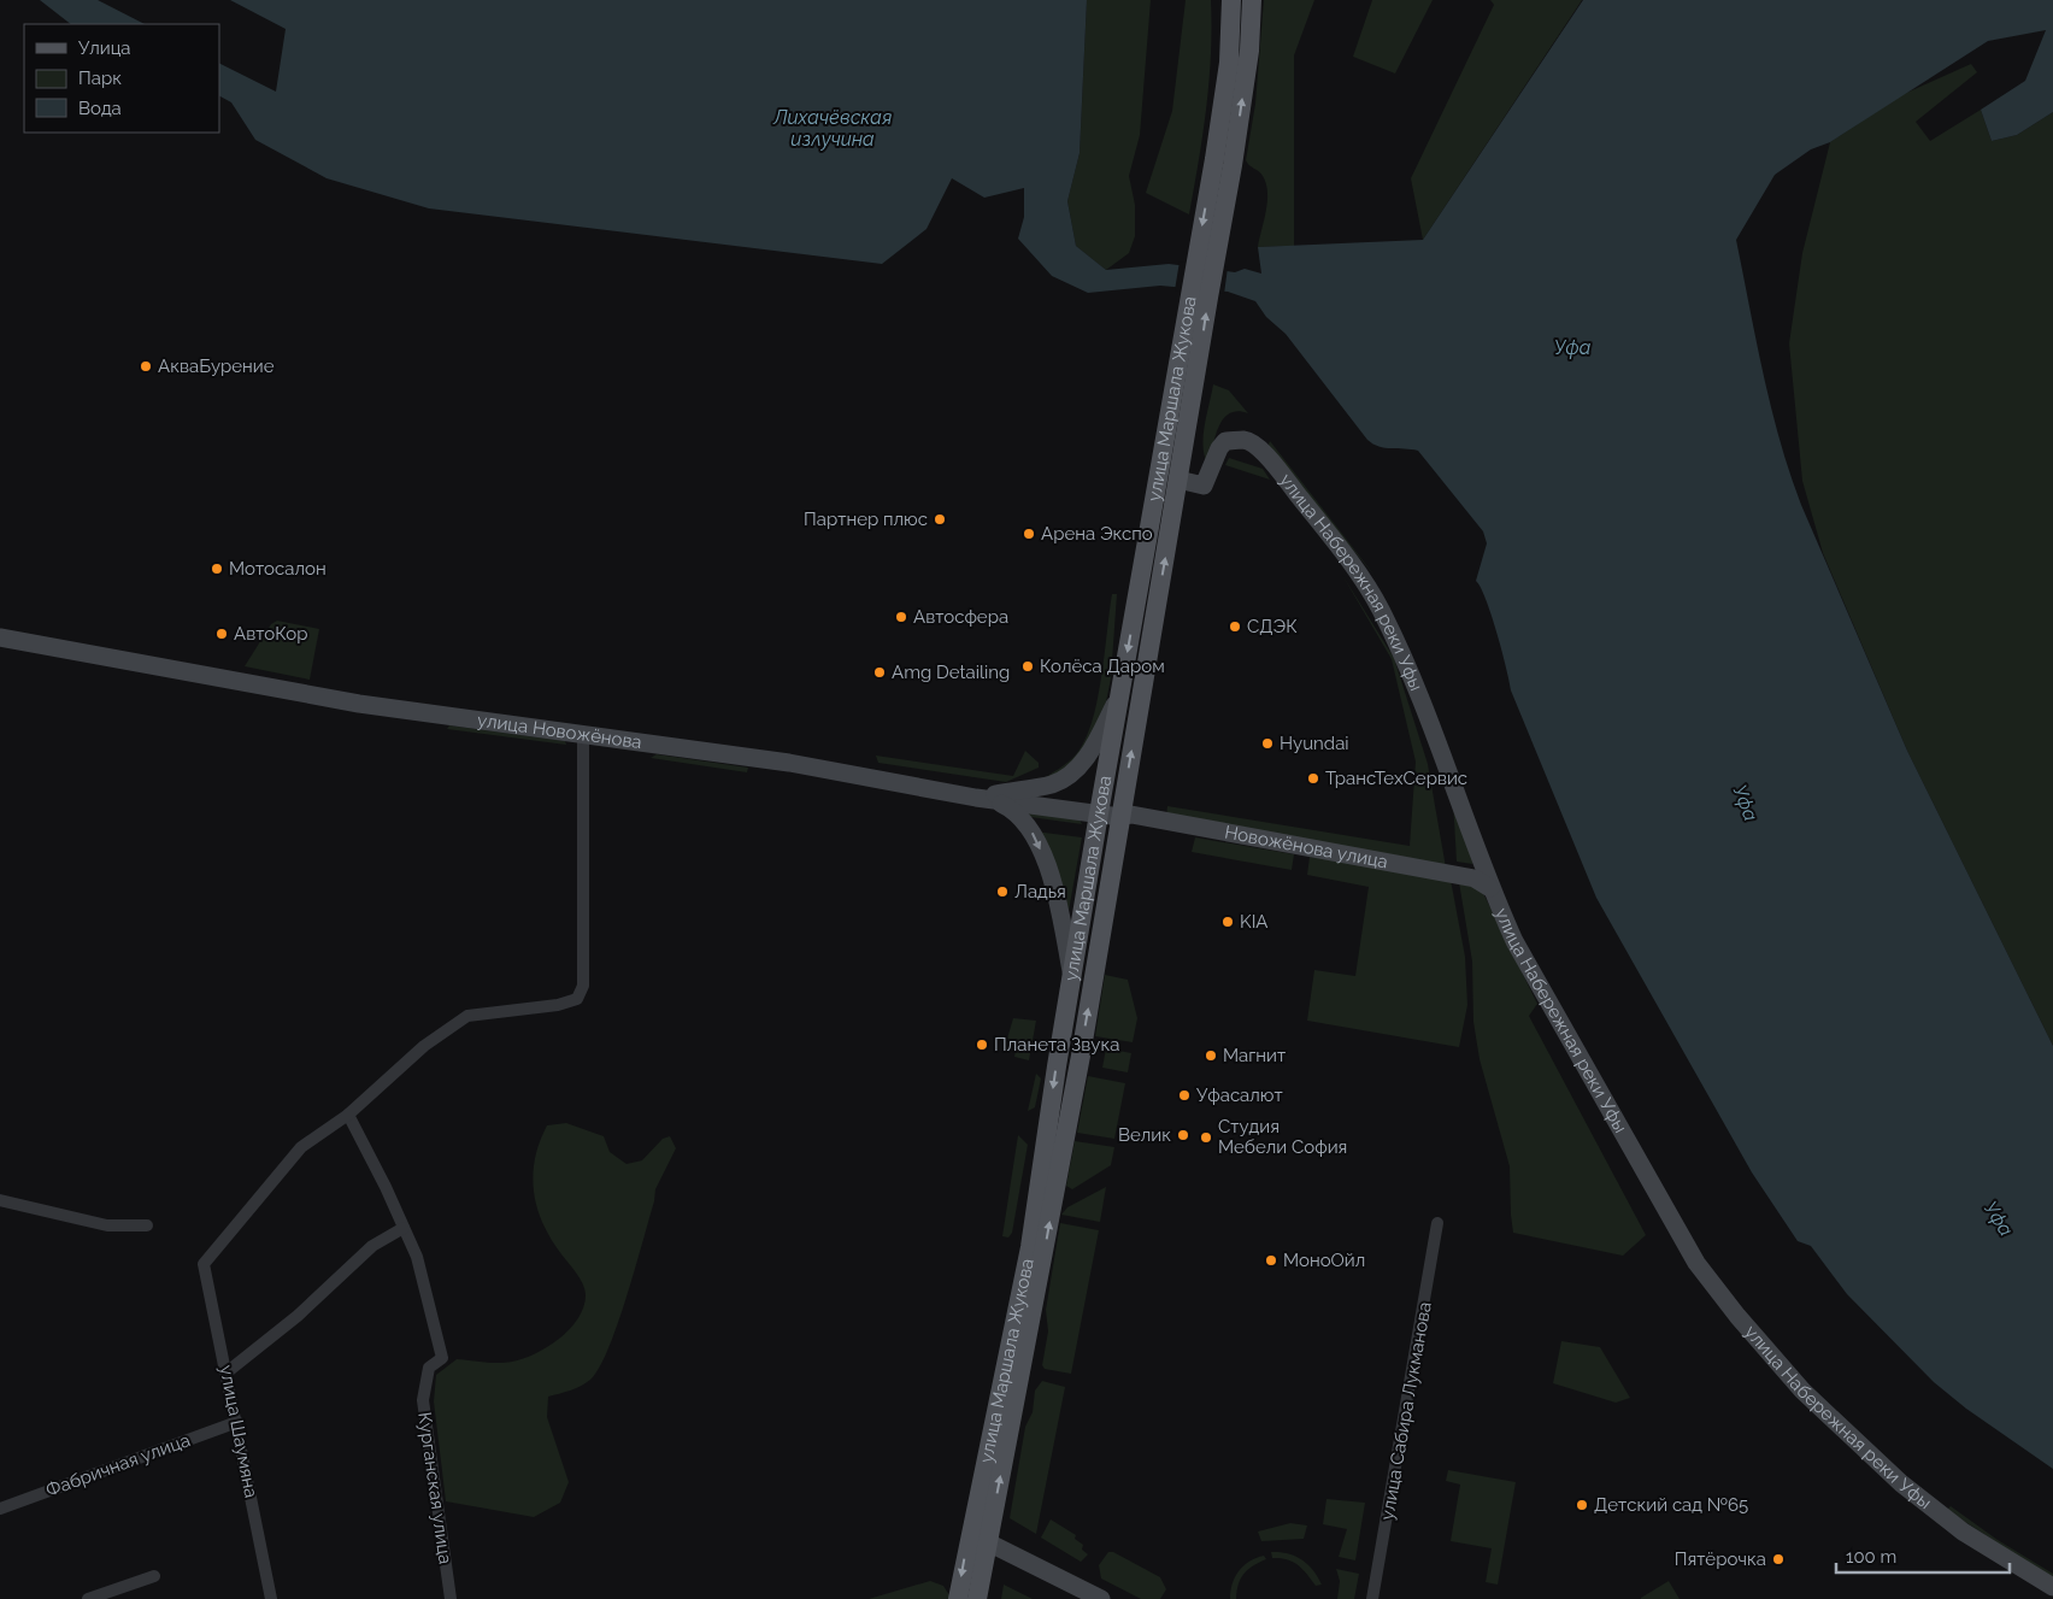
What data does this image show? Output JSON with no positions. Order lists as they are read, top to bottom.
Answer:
{
  "streets": {
    "main road": ["улица Маршала Жукова"],
    "street": [
      "улица Набережная реки Уфы",
      "улица Новожёнова",
      "Новожёнова улица",
      "улица Сабира Лукманова",
      "улица Шаумяна",
      "Фабричная улица",
      "Курганская улица"
    ]
  },
  "crossings": [
    ["улица Маршала Жукова", "улица Набережная реки Уфы"],
    ["улица Маршала Жукова", "улица Новожёнова"],
    ["улица Маршала Жукова", "Новожёнова улица"],
    ["улица Набережная реки Уфы", "Новожёнова улица"],
    ["улица Новожёнова", "Новожёнова улица"],
    ["улица Шаумяна", "Фабричная улица"],
    ["улица Шаумяна", "Курганская улица"]
  ],
  "water": ["Лихачёвская излучина", "Уфа"],
  "places": [
    "АкваБурение",
    "Партнер плюс",
    "Арена Экспо",
    "Мотосалон",
    "Автосфера",
    "СДЭК",
    "АвтоКор",
    "Колёса Даром",
    "Amg Detailing",
    "Hyundai",
    "ТрансТехСервис",
    "Ладья",
    "KIA",
    "Планета Звука",
    "Магнит",
    "Уфасалют",
    "Велик",
    "Студия Мебели София",
    "МоноОйл",
    "Детский сад №65",
    "Пятёрочка"
  ],
  "legend": ["Улица", "Парк", "Вода"],
  "scale_bar": "100 m"
}
